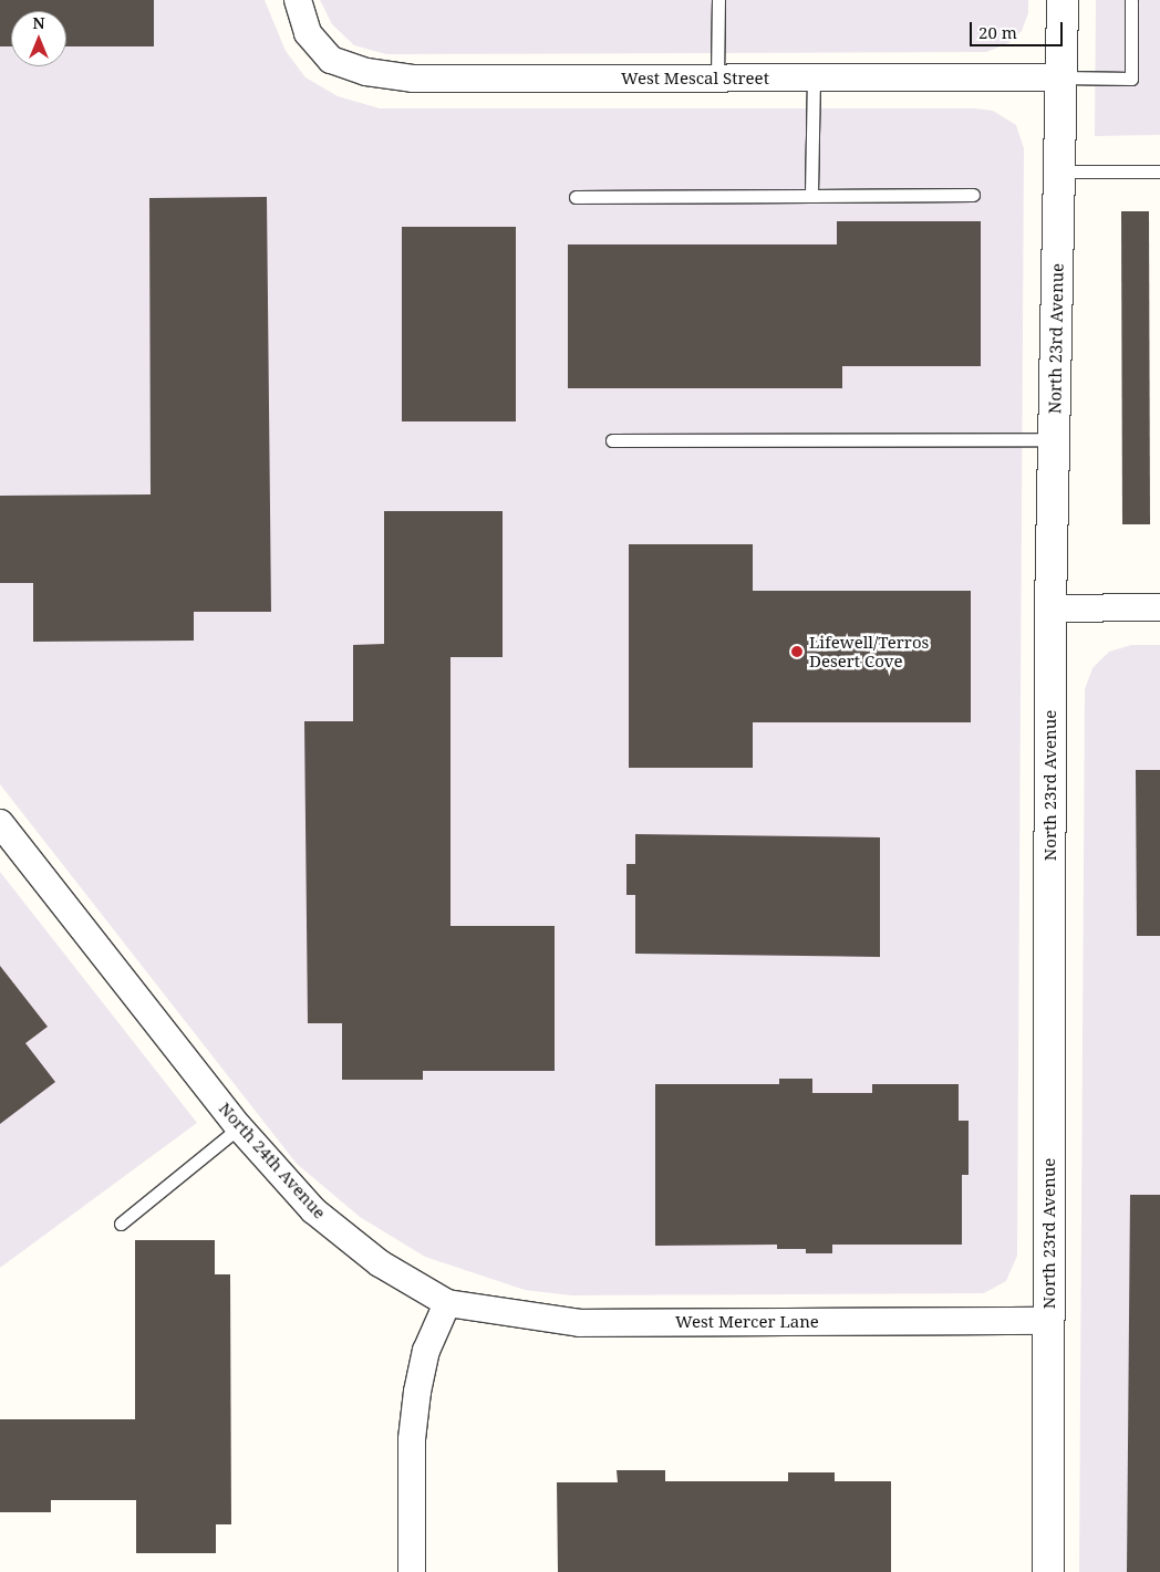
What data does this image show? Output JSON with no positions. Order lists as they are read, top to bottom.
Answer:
{
  "streets": {
    "street": [
      "West Mescal Street",
      "North 23rd Avenue",
      "North 24th Avenue",
      "West Mercer Lane"
    ]
  },
  "crossings": [
    ["West Mescal Street", "North 23rd Avenue"],
    ["North 23rd Avenue", "West Mercer Lane"],
    ["North 24th Avenue", "West Mercer Lane"]
  ],
  "places": ["Lifewell/Terros Desert Cove"],
  "scale_bar": "20 m",
  "north": "top"
}
